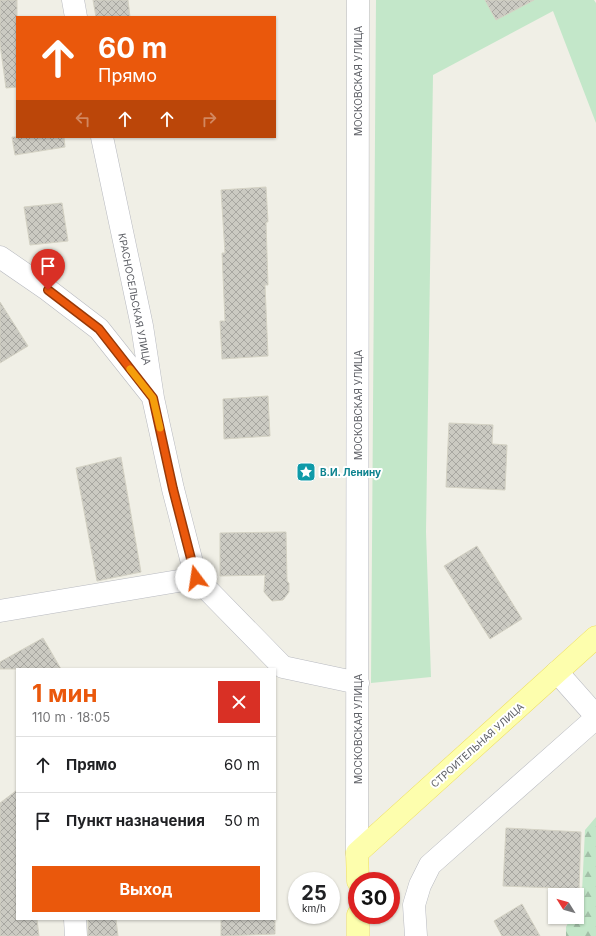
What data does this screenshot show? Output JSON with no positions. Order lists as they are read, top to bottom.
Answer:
{
  "streets": {
    "main road": ["МОСКОВСКАЯ УЛИЦА", "СТРОИТЕЛЬНАЯ УЛИЦА"],
    "street": ["КРАСНОСЕЛЬСКАЯ УЛИЦА"]
  },
  "crossings": [
    ["МОСКОВСКАЯ УЛИЦА", "СТРОИТЕЛЬНАЯ УЛИЦА"]
  ],
  "places": {
    "place": ["В.И. Ленину"]
  },
  "north": "top left",
  "page": {
    "turn": ["60 m", "Прямо"],
    "heading": ["1 мин", "110 m · 18:05"],
    "list": [
      {
        "name": "Прямо",
        "value": "60 m"
      },
      {
        "name": "Пункт назначения",
        "value": "50 m"
      }
    ],
    "buttons": "Выход",
    "speed": "25 km/h",
    "limit": "30"
  }
}
